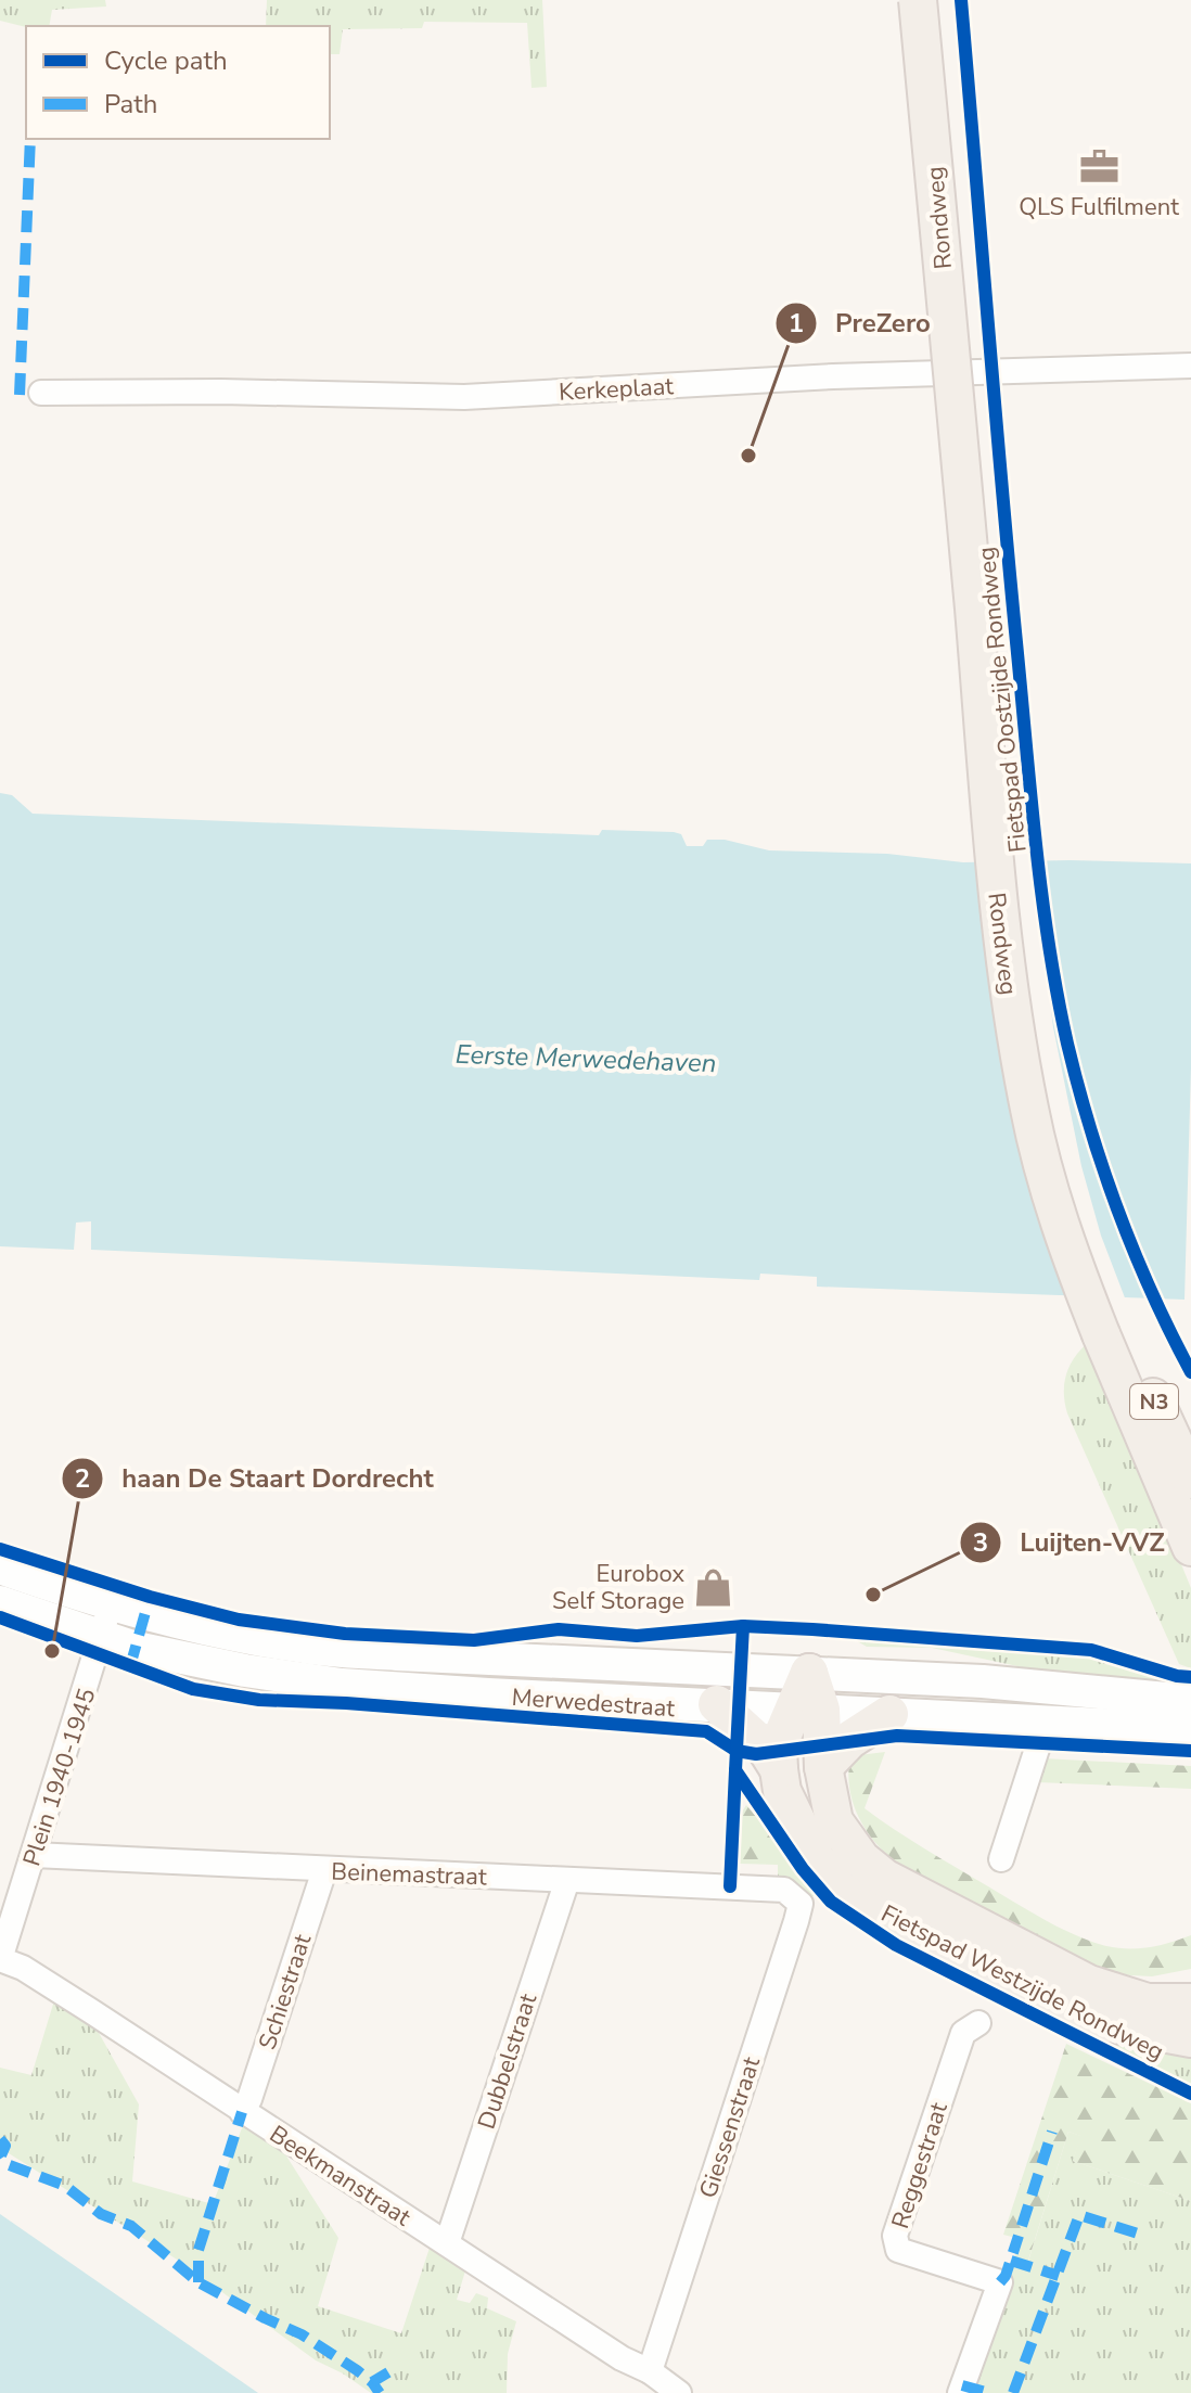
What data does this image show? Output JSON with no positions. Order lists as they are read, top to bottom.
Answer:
{
  "streets": {
    "main road": ["Rondweg", "N3", "Merwedestraat"],
    "street": [
      "Kerkeplaat",
      "Plein 1940-1945",
      "Beinemastraat",
      "Schiestraat",
      "Dubbelstraat",
      "Giessenstraat",
      "Reggestraat",
      "Beekmanstraat"
    ],
    "cycle path": ["Fietspad Oostzijde Rondweg", "Fietspad Westzijde Rondweg"]
  },
  "crossings": [
    ["Merwedestraat", "Plein 1940-1945"],
    ["Plein 1940-1945", "Beinemastraat"],
    ["Plein 1940-1945", "Beekmanstraat"],
    ["Beinemastraat", "Schiestraat"],
    ["Beinemastraat", "Dubbelstraat"],
    ["Beinemastraat", "Giessenstraat"],
    ["Schiestraat", "Beekmanstraat"],
    ["Dubbelstraat", "Beekmanstraat"],
    ["Giessenstraat", "Beekmanstraat"]
  ],
  "water": ["Eerste Merwedehaven"],
  "places": {
    "office": ["QLS Fulfilment"],
    "other": ["PreZero", "Luijten-VVZ", "haan De Staart Dordrecht"],
    "shop": ["Eurobox Self Storage"]
  },
  "legend": ["Cycle path", "Path"]
}
